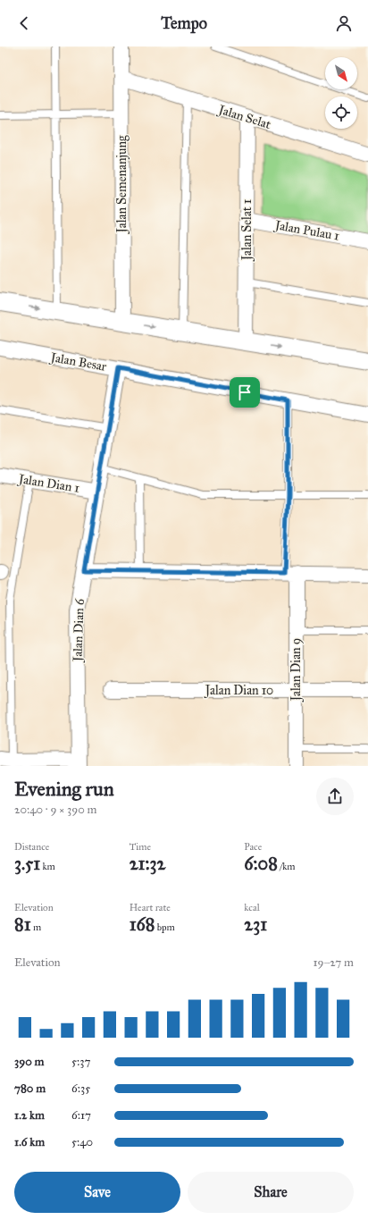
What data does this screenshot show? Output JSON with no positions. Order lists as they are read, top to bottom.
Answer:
{
  "streets": {
    "street": [
      "Jalan Selat",
      "Jalan Semenanjung",
      "Jalan Selat 1",
      "Jalan Pulau 1",
      "Jalan Besar",
      "Jalan Dian 1",
      "Jalan Dian 6",
      "Jalan Dian 9",
      "Jalan Dian 10"
    ]
  },
  "crossings": [
    ["Jalan Selat", "Jalan Semenanjung"],
    ["Jalan Selat", "Jalan Selat 1"],
    ["Jalan Selat 1", "Jalan Pulau 1"],
    ["Jalan Besar", "Jalan Dian 6"],
    ["Jalan Dian 1", "Jalan Dian 6"],
    ["Jalan Dian 9", "Jalan Dian 10"]
  ],
  "north": "bottom right",
  "page": {
    "header": "Tempo",
    "heading": ["Evening run", "20:40 · 9 × 390 m"],
    "stats": [
      ["Distance", "3.51 km"],
      ["Time", "21:32"],
      ["Pace", "6:08 /km"],
      ["Elevation", "81 m"],
      ["Heart rate", "168 bpm"],
      ["kcal", "231"]
    ],
    "chart": ["Elevation", "19–27 m"],
    "list": [
      {
        "name": "390 m",
        "note": "5:37"
      },
      {
        "name": "780 m",
        "note": "6:35"
      },
      {
        "name": "1.2 km",
        "note": "6:17"
      },
      {
        "name": "1.6 km",
        "note": "5:40"
      }
    ],
    "buttons": ["Save", "Share"]
  }
}
